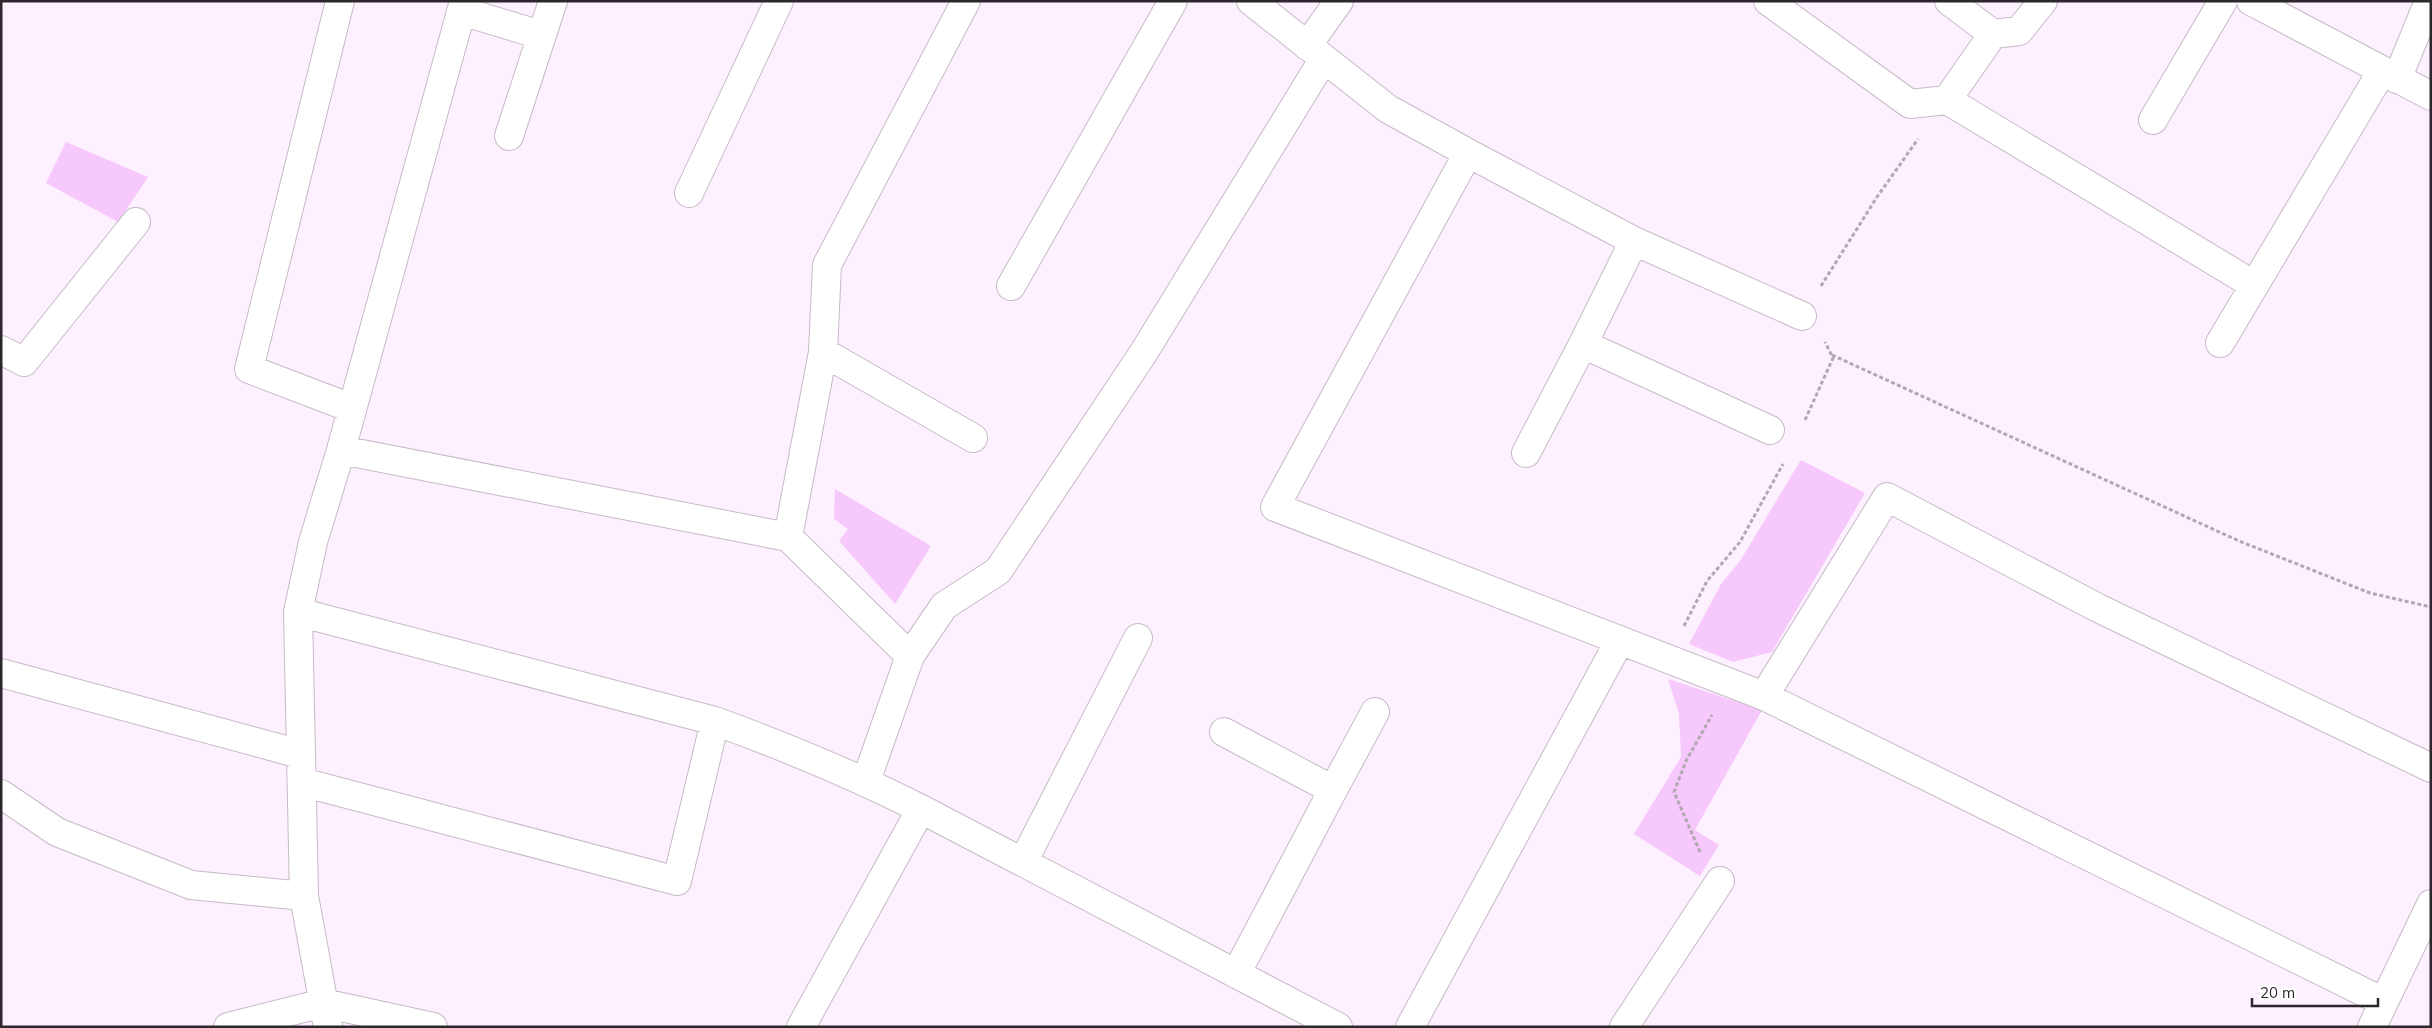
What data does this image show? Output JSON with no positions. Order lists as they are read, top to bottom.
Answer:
{
  "scale_bar": "20 m"
}
